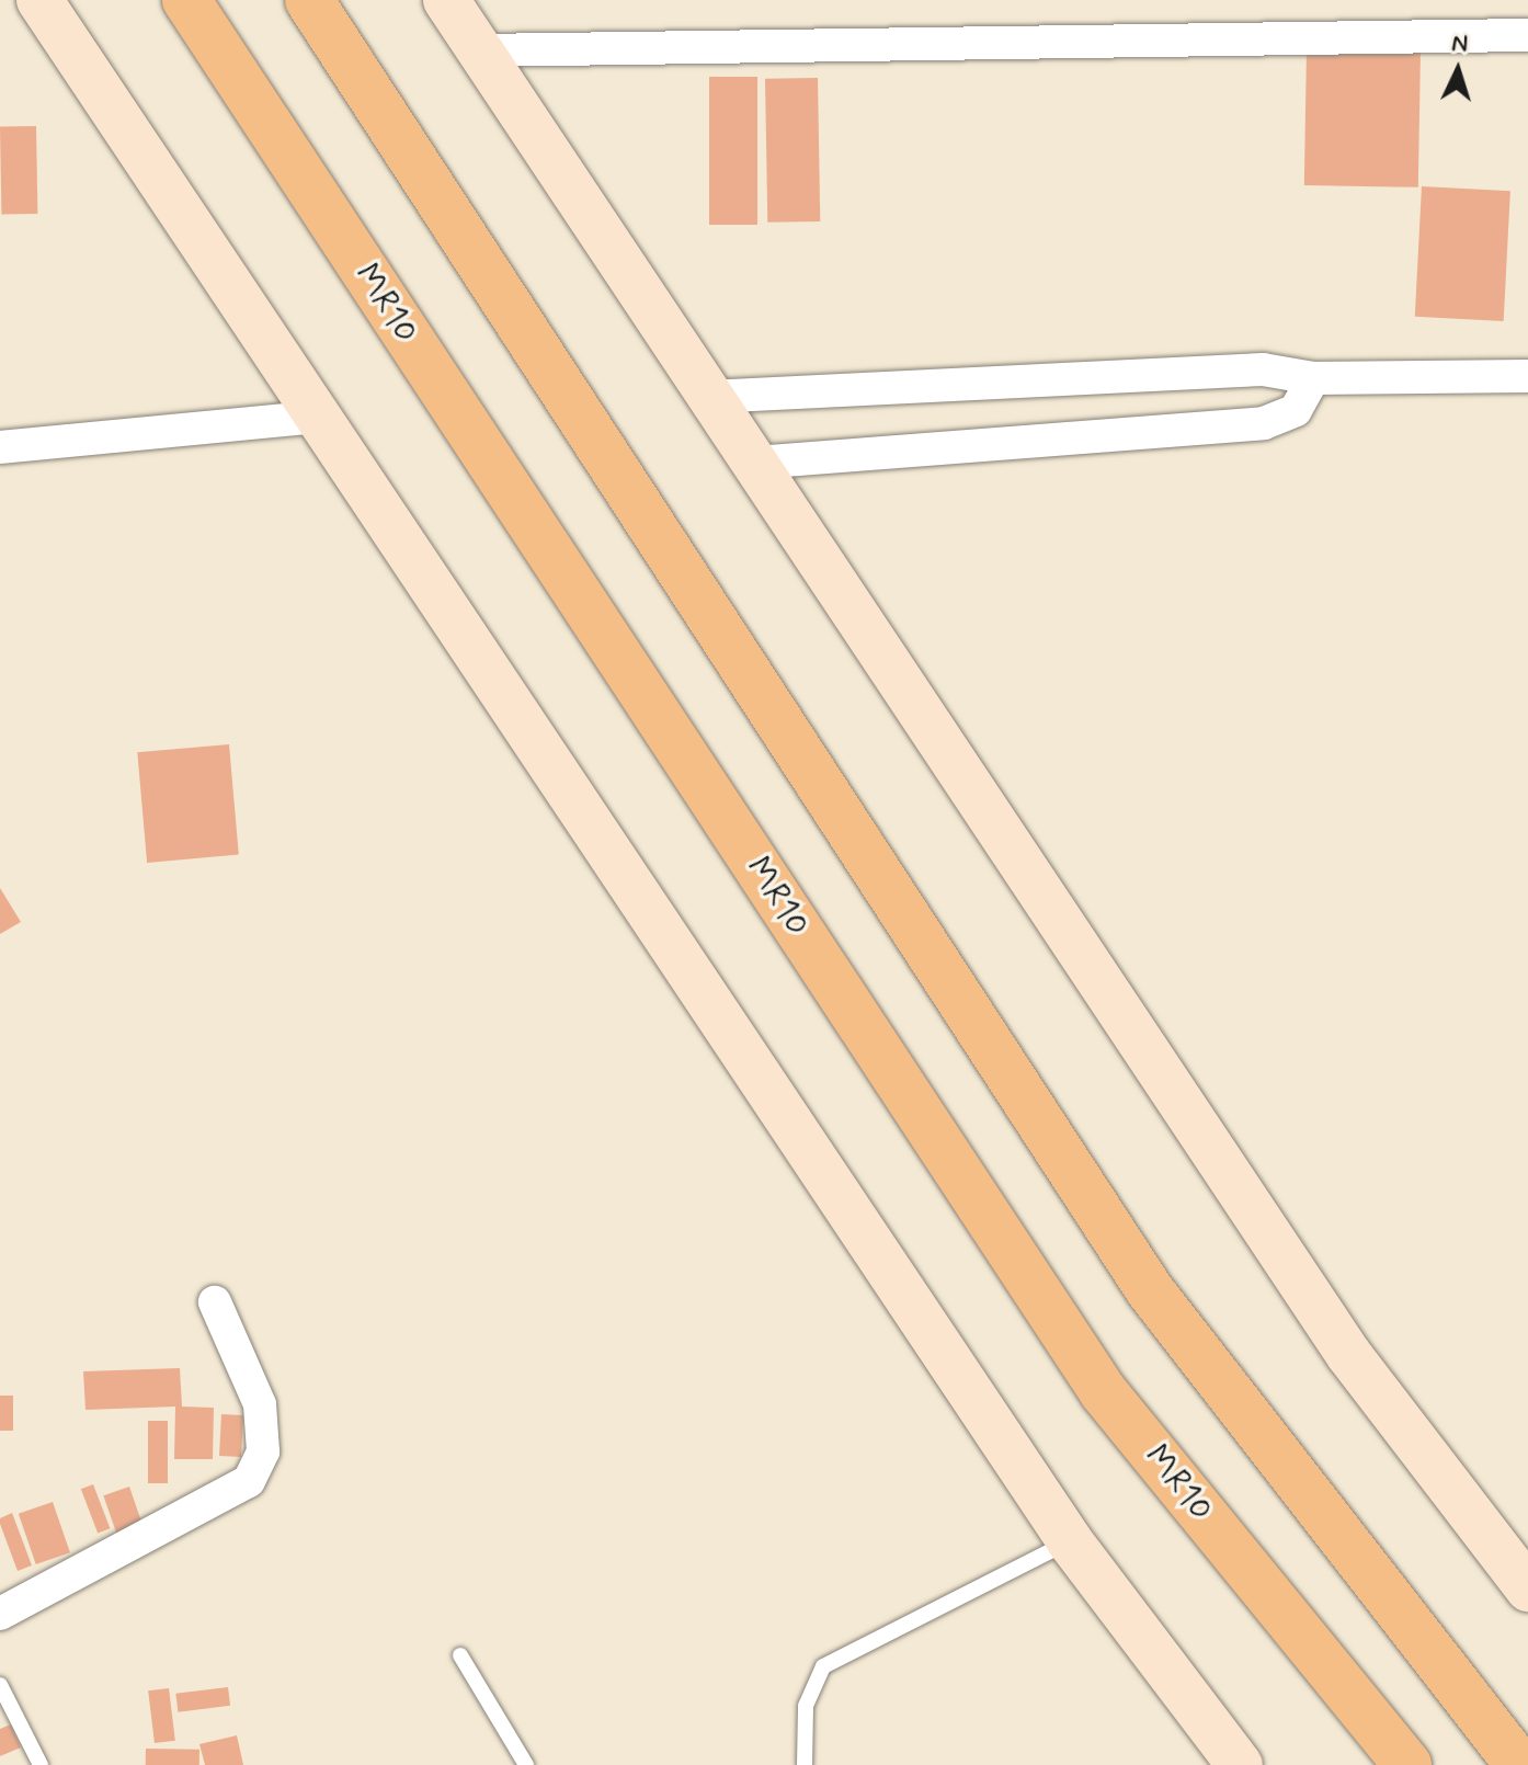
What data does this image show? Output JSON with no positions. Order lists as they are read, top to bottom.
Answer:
{
  "streets": {
    "main road": ["MR10"]
  },
  "north": "top"
}
